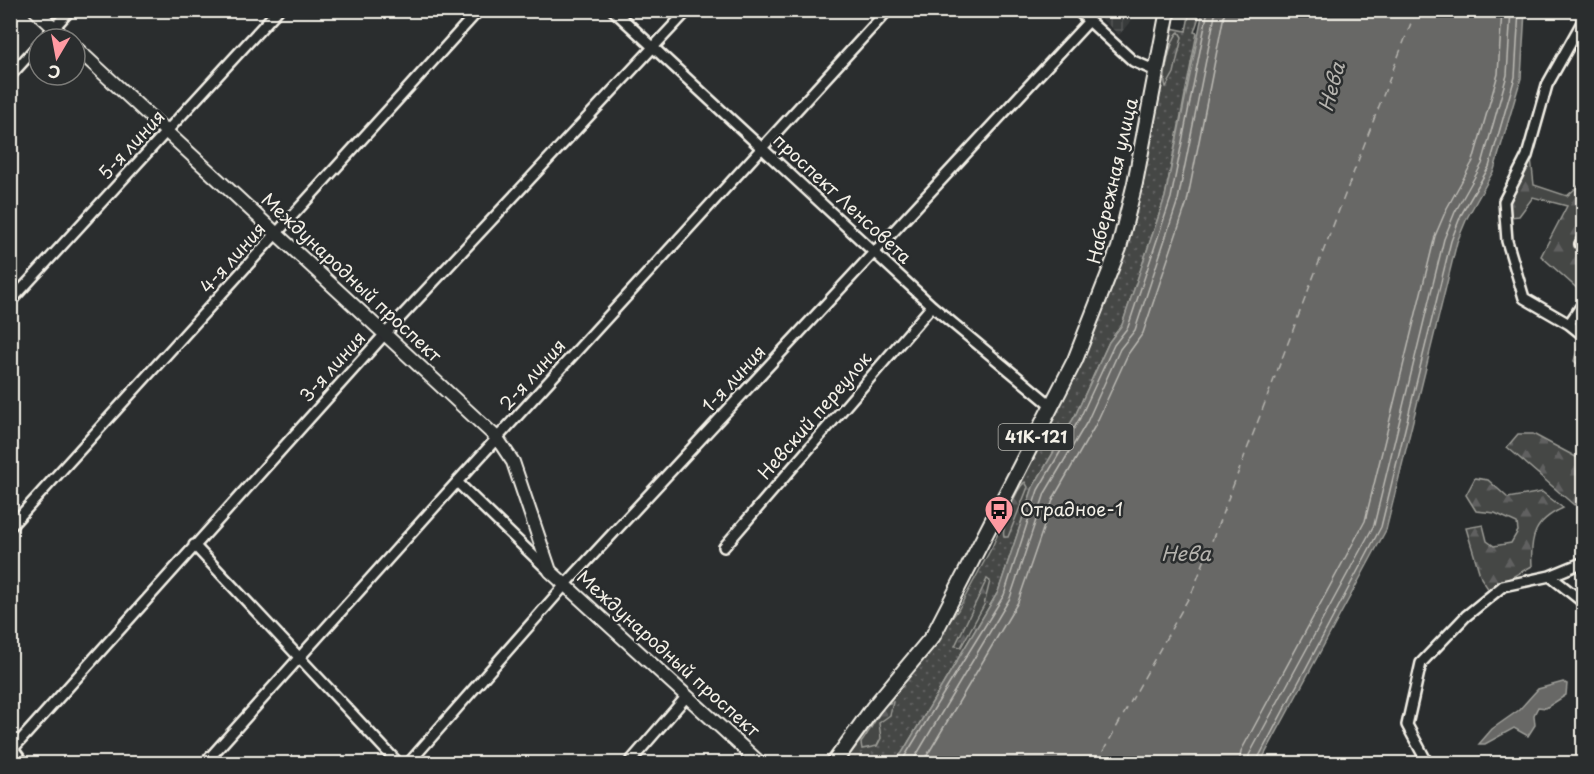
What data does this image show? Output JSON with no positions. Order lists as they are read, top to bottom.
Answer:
{
  "streets": {
    "main road": ["Набережная улица", "41К-121"],
    "street": [
      "5-я линия",
      "проспект Ленсовета",
      "4-я линия",
      "Международный проспект",
      "3-я линия",
      "2-я линия",
      "1-я линия",
      "Невский переулок"
    ]
  },
  "crossings": [
    ["5-я линия", "Международный проспект"],
    ["Набережная улица", "проспект Ленсовета"],
    ["Набережная улица", "41К-121"],
    ["проспект Ленсовета", "3-я линия"],
    ["проспект Ленсовета", "2-я линия"],
    ["проспект Ленсовета", "1-я линия"],
    ["проспект Ленсовета", "Невский переулок"],
    ["4-я линия", "Международный проспект"],
    ["Международный проспект", "3-я линия"],
    ["Международный проспект", "2-я линия"],
    ["Международный проспект", "1-я линия"]
  ],
  "water": ["Нева"],
  "places": {
    "bus stop": ["Отрадное-1"]
  },
  "north": "bottom"
}
